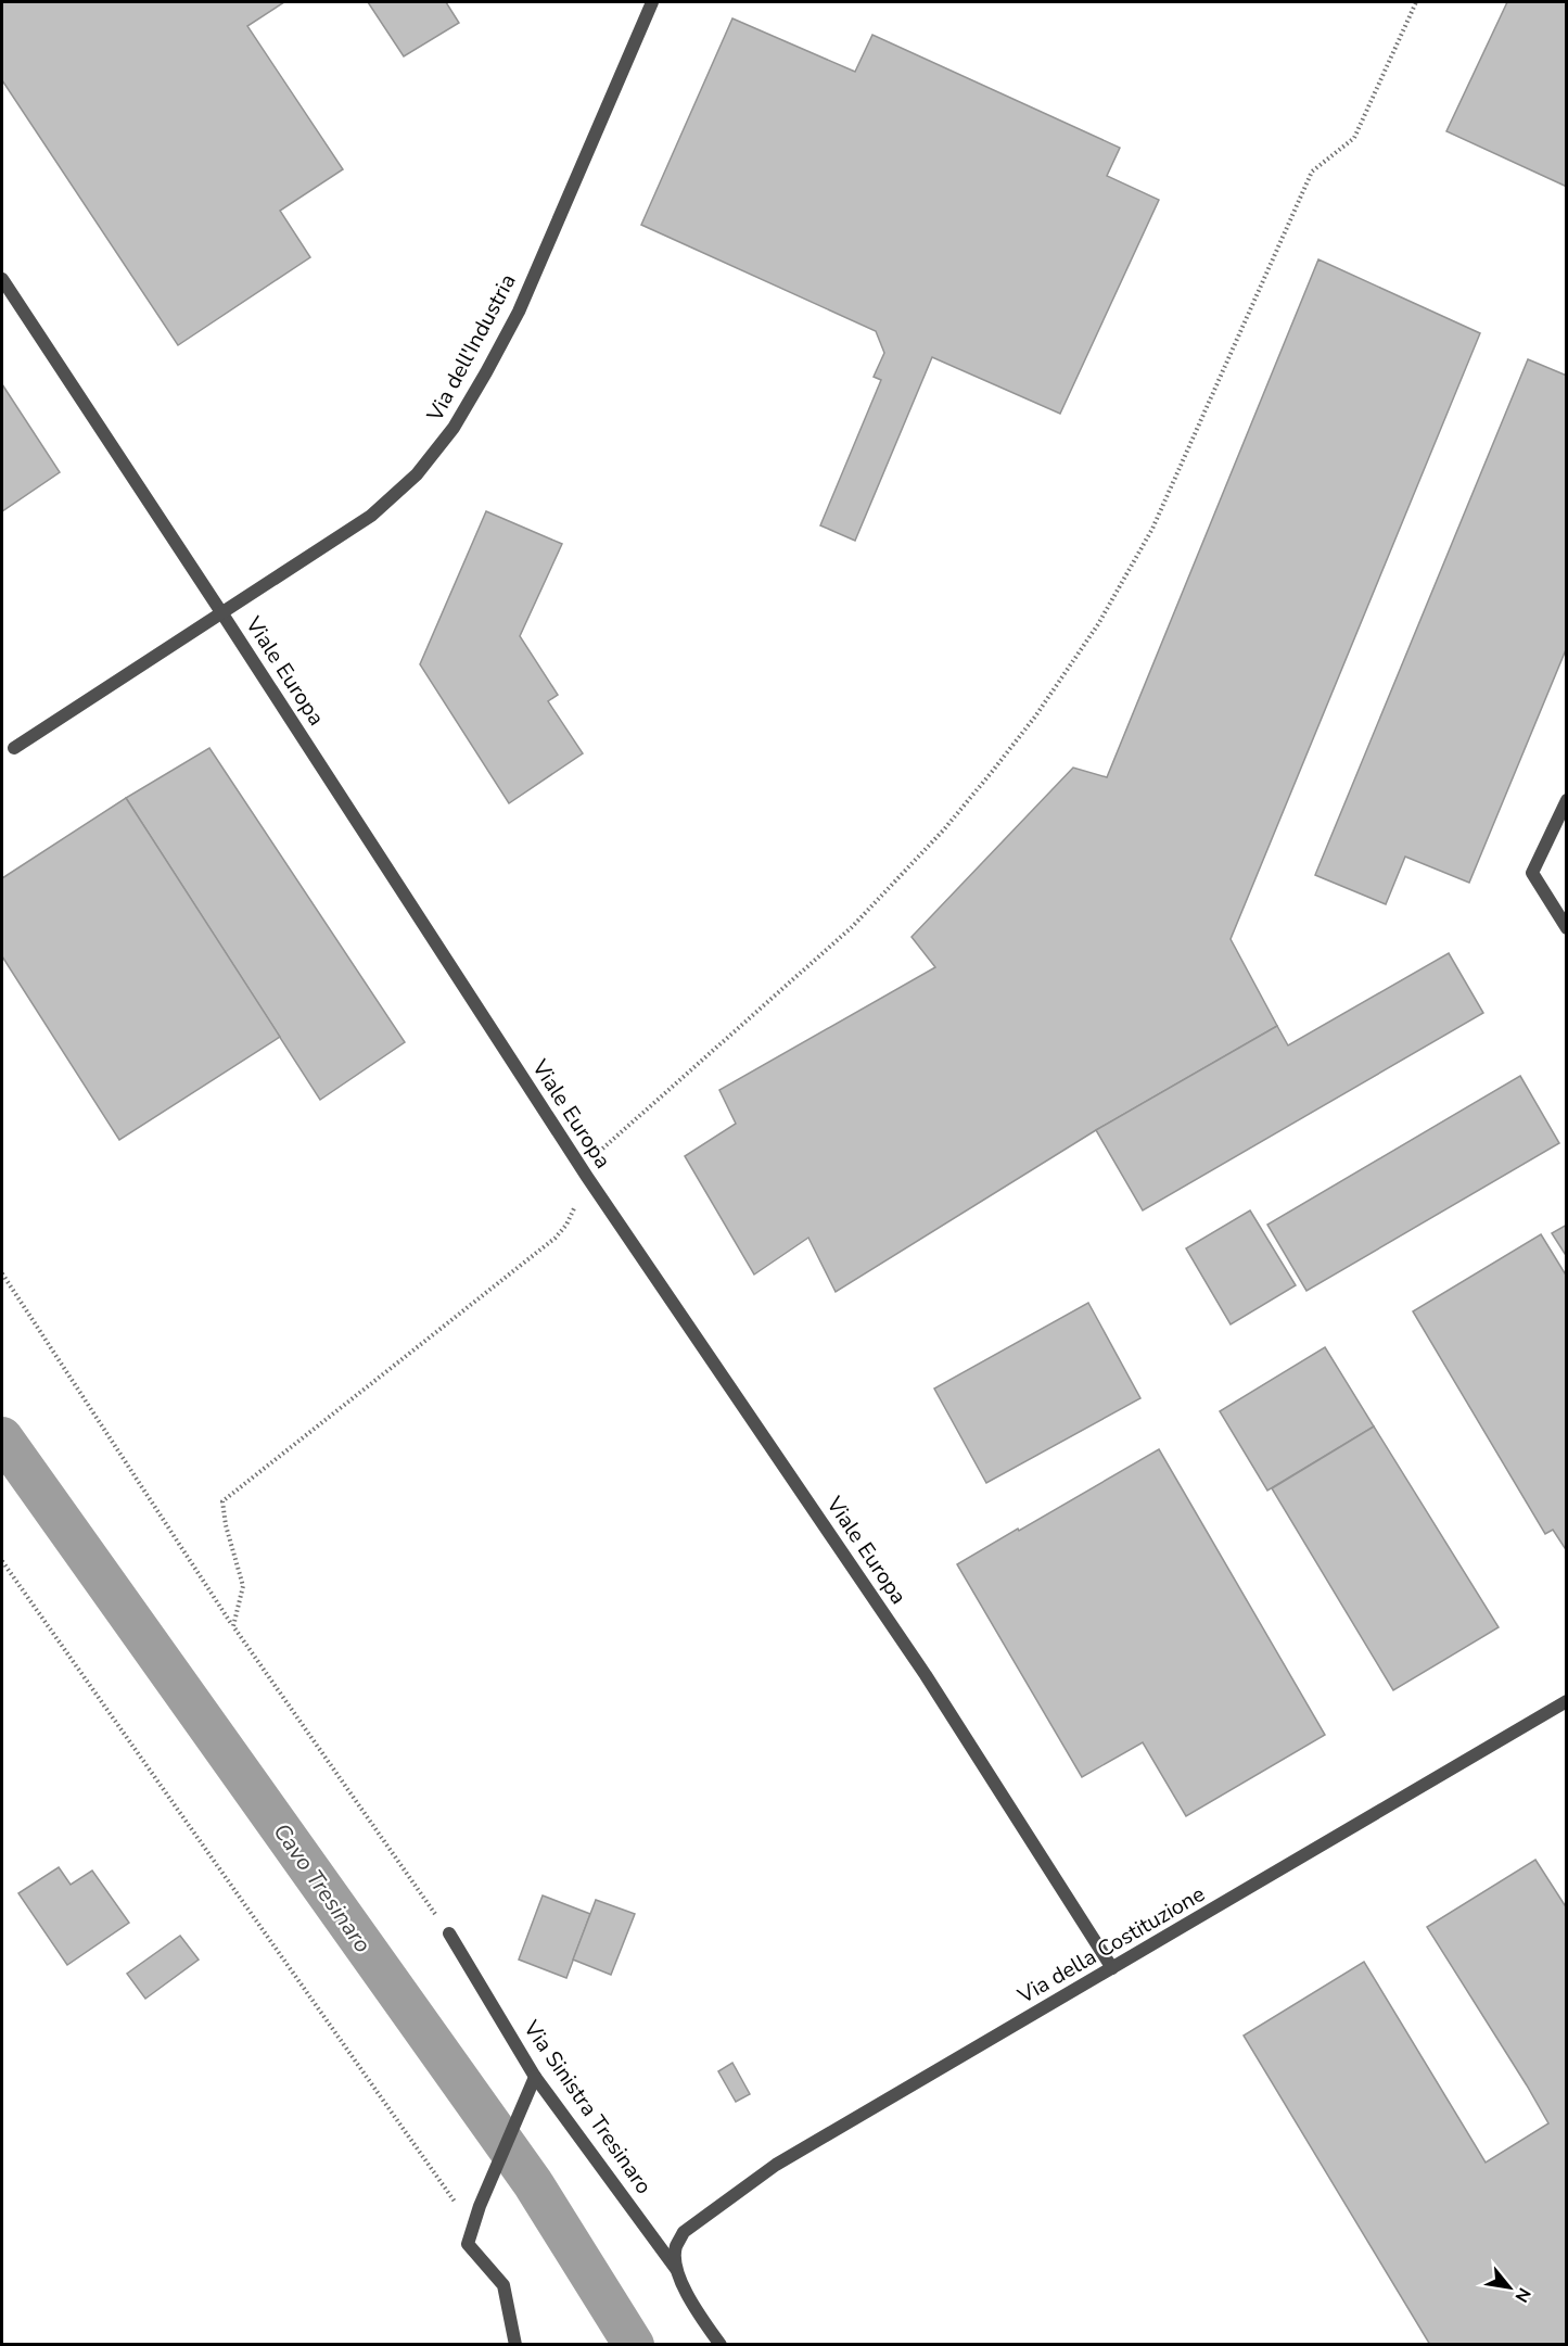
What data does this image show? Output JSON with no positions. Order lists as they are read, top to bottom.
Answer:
{
  "streets": {
    "street": [
      "Via dell'Industria",
      "Viale Europa",
      "Via della Costituzione",
      "Via Sinistra Tresinaro"
    ]
  },
  "crossings": [
    ["Via dell'Industria", "Viale Europa"],
    ["Viale Europa", "Via della Costituzione"],
    ["Via della Costituzione", "Via Sinistra Tresinaro"]
  ],
  "water": ["Cavo Tresinaro"],
  "north": "bottom right"
}
